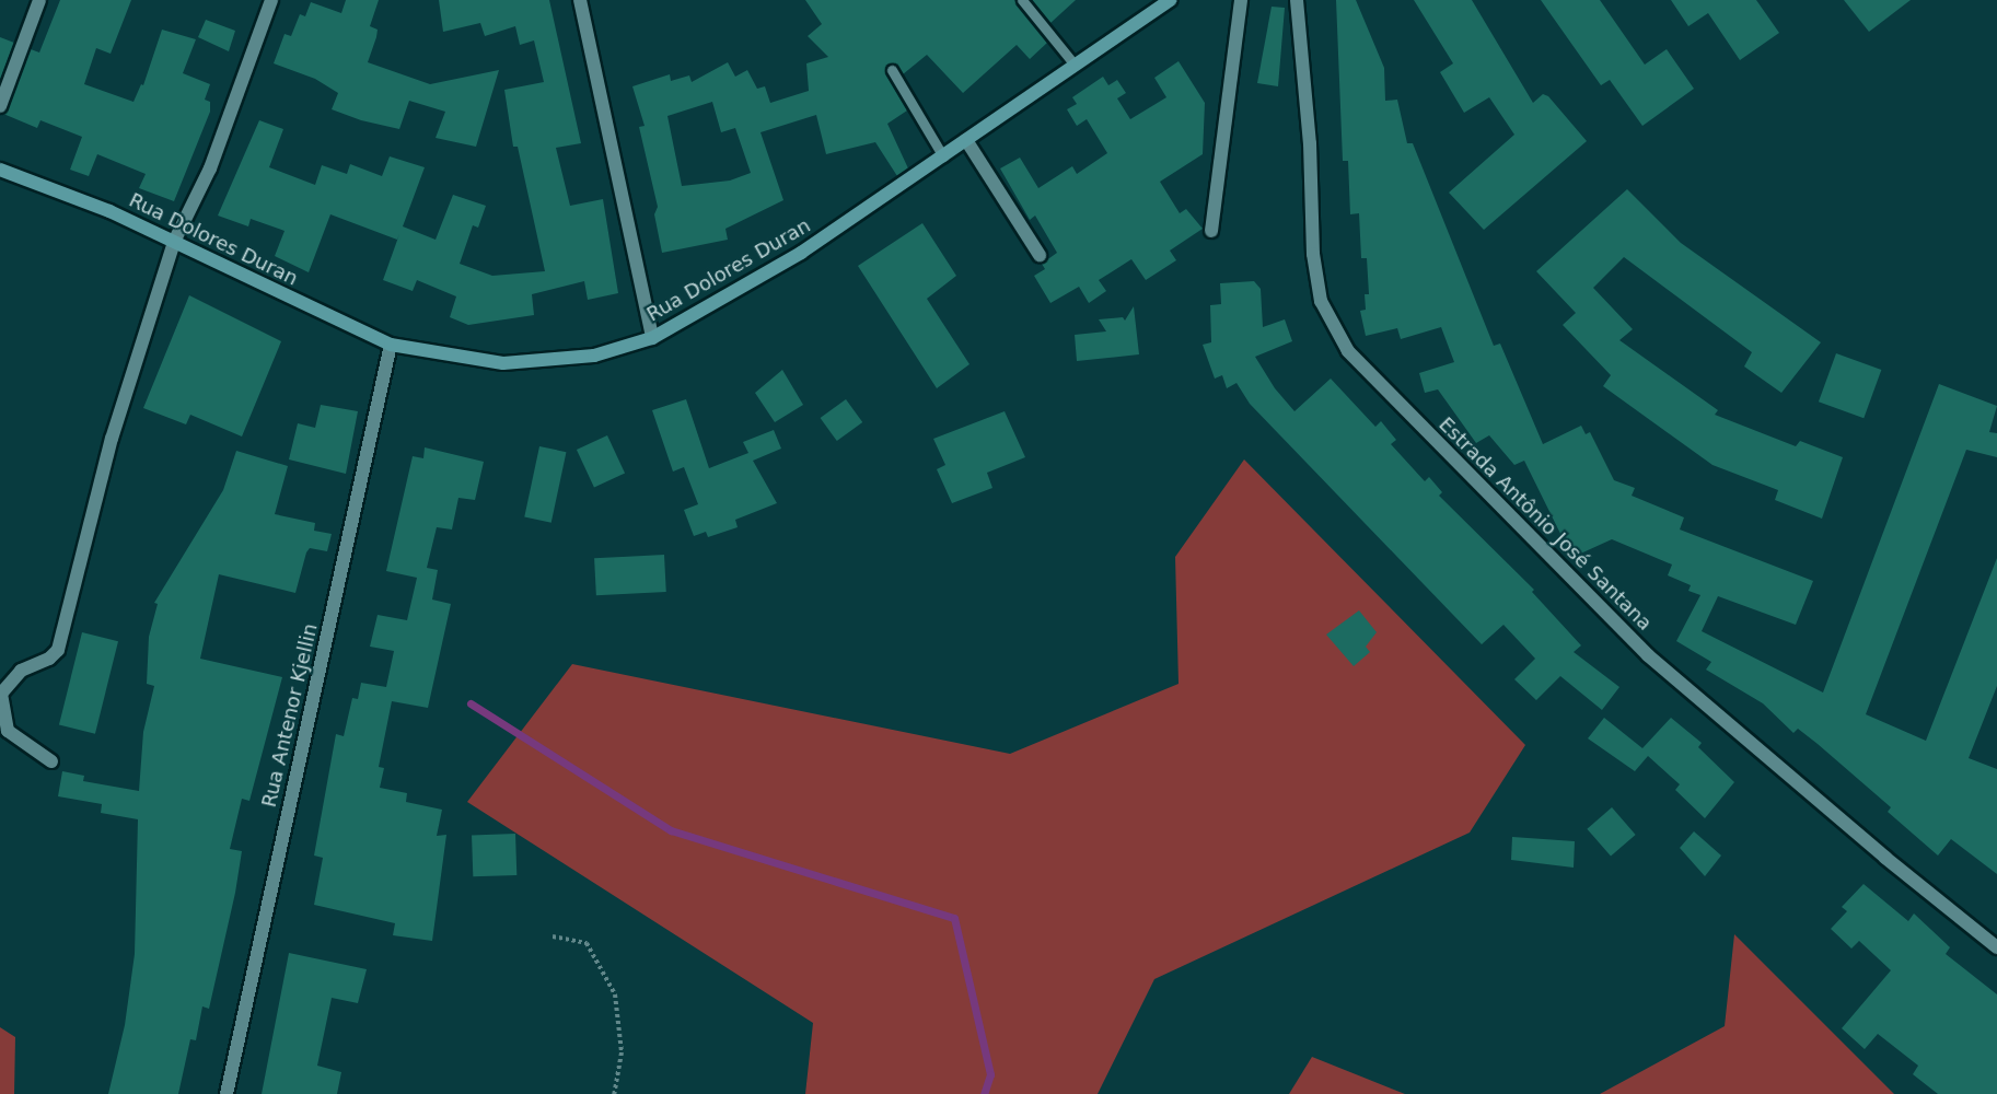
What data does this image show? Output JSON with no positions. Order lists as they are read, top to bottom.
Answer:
{
  "streets": {
    "street": ["Rua Dolores Duran", "Estrada Antônio José Santana", "Rua Antenor Kjellin"]
  },
  "crossings": [
    ["Rua Dolores Duran", "Rua Antenor Kjellin"]
  ]
}
